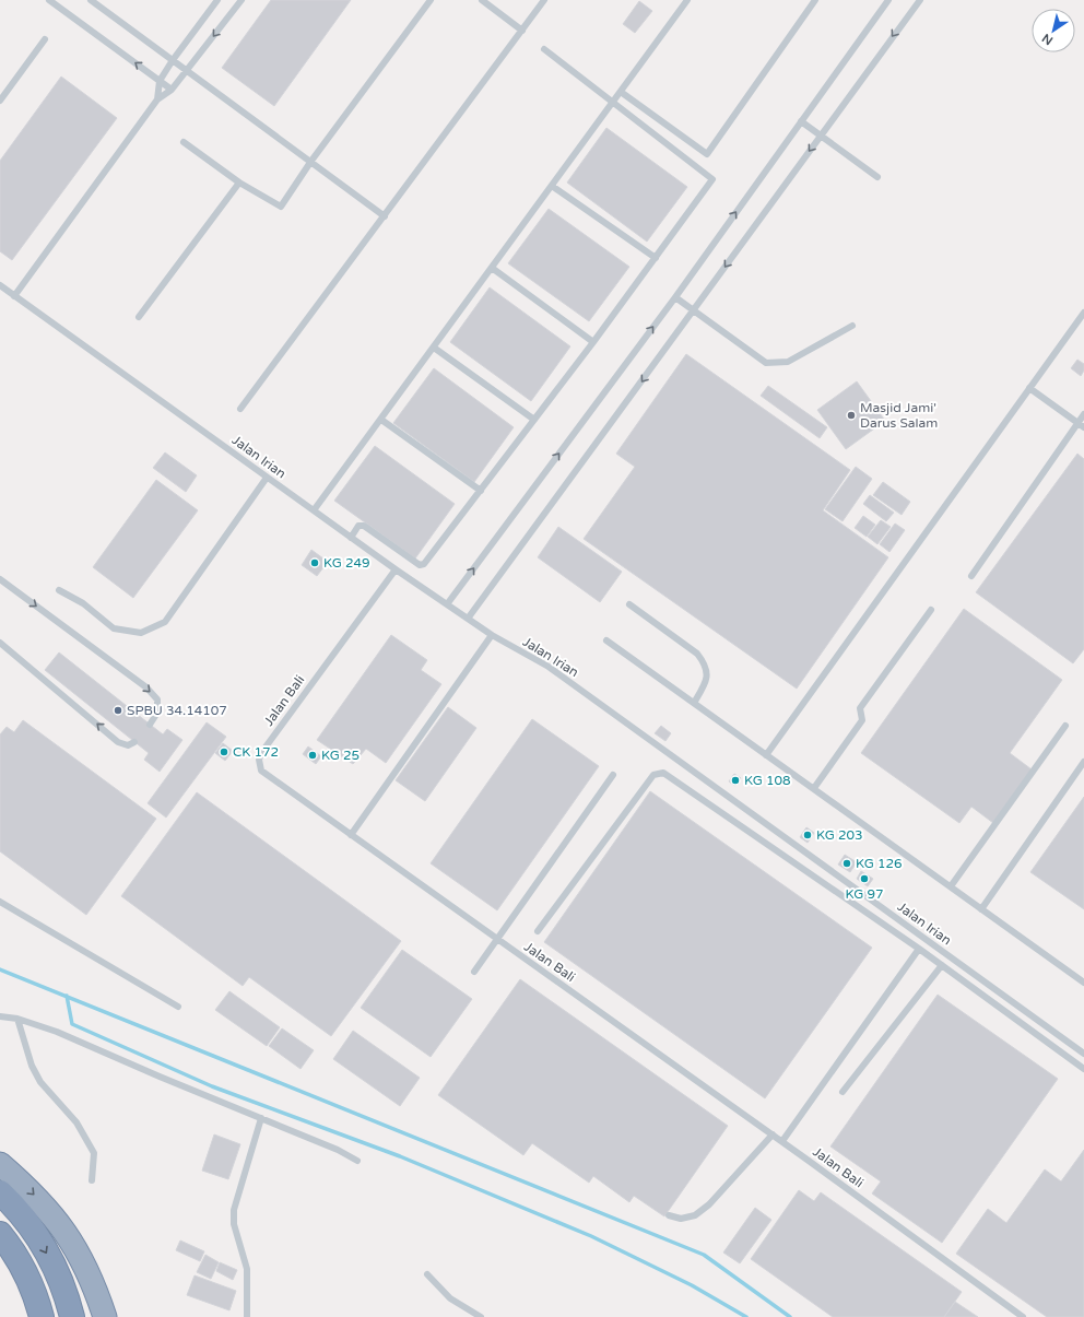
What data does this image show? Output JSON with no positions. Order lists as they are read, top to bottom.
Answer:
{
  "streets": {
    "lane": ["Jalan Irian", "Jalan Bali"]
  },
  "crossings": [
    ["Jalan Irian", "Jalan Bali"]
  ],
  "places": [
    "Masjid Jami' Darus Salam",
    "KG 249",
    "SPBU 34.14107",
    "CK 172",
    "KG 25",
    "KG 108",
    "KG 203",
    "KG 126",
    "KG 97"
  ],
  "north": "bottom left"
}
